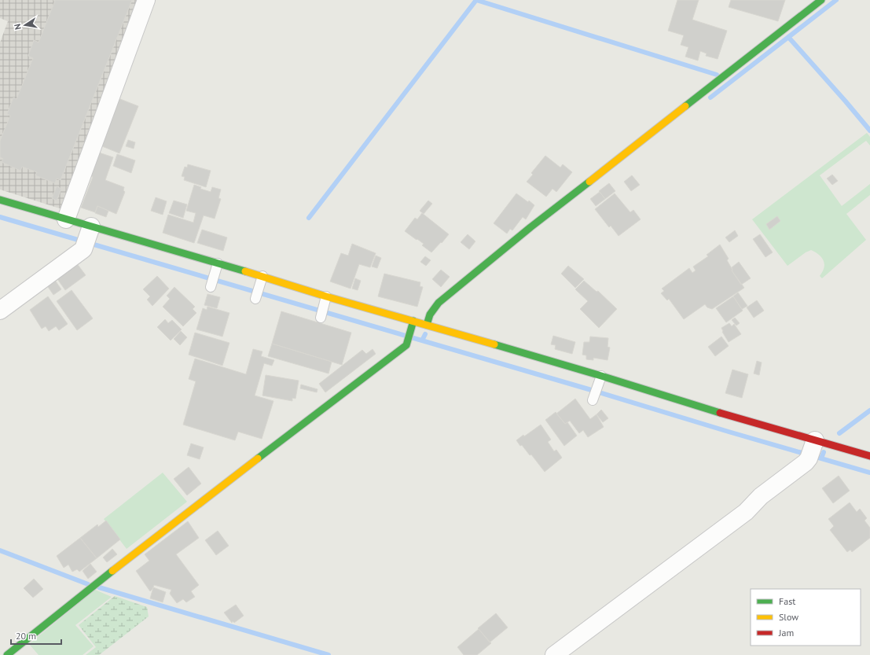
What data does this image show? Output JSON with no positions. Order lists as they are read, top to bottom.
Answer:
{
  "legend": ["Fast", "Slow", "Jam"],
  "scale_bar": "20 m",
  "north": "left"
}
